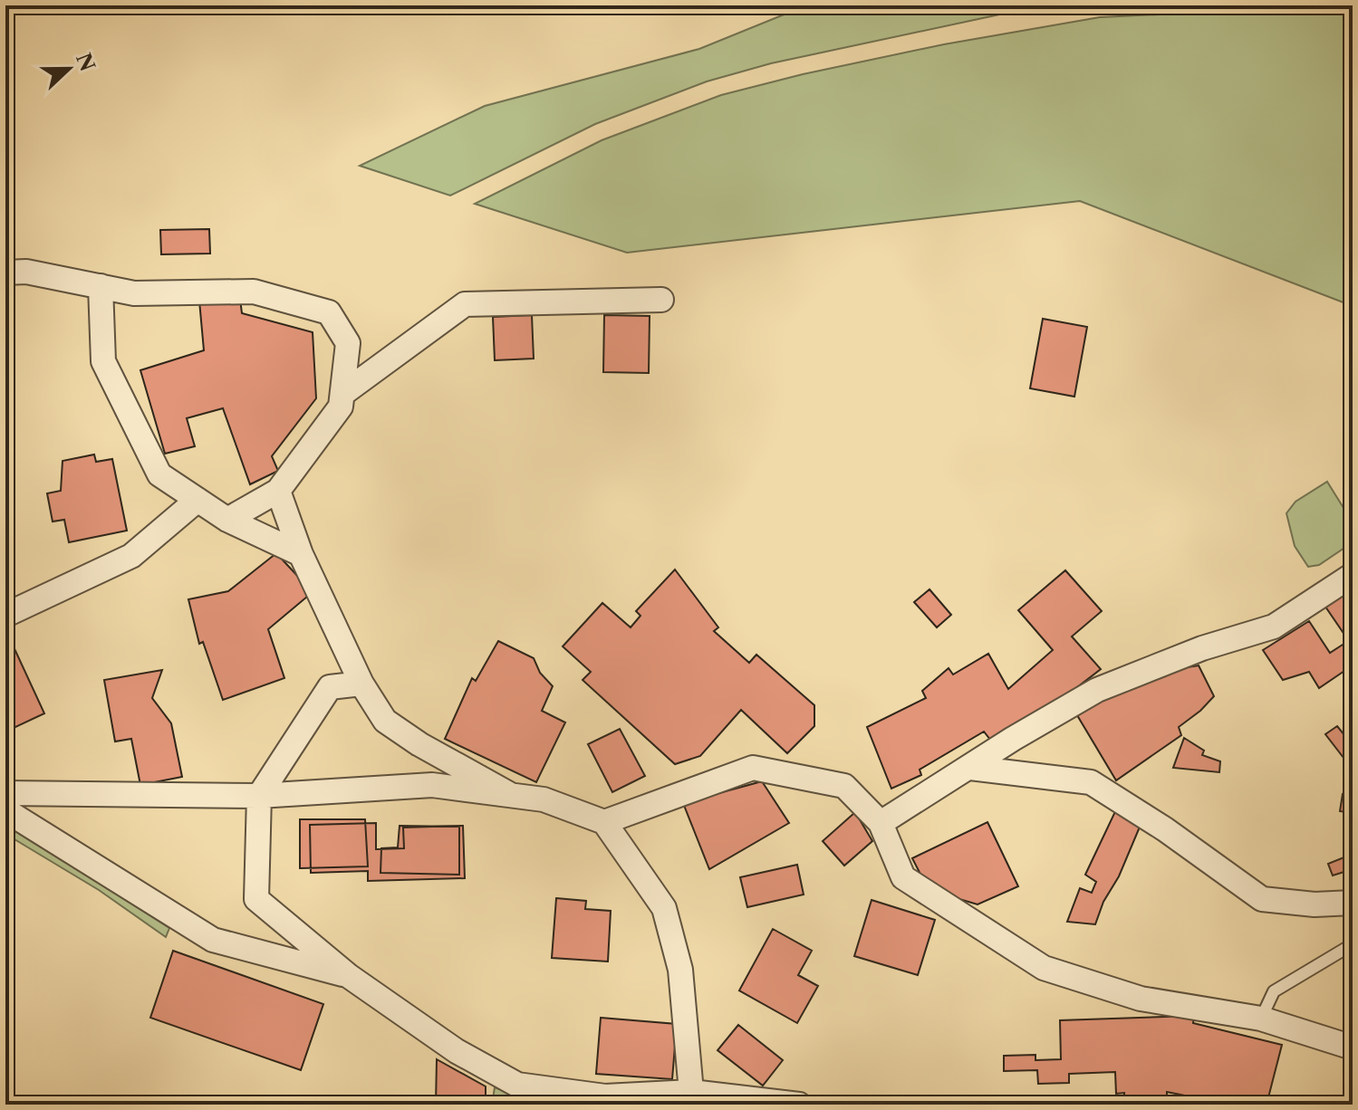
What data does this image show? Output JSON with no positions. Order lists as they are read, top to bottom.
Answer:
{
  "north": "right"
}
